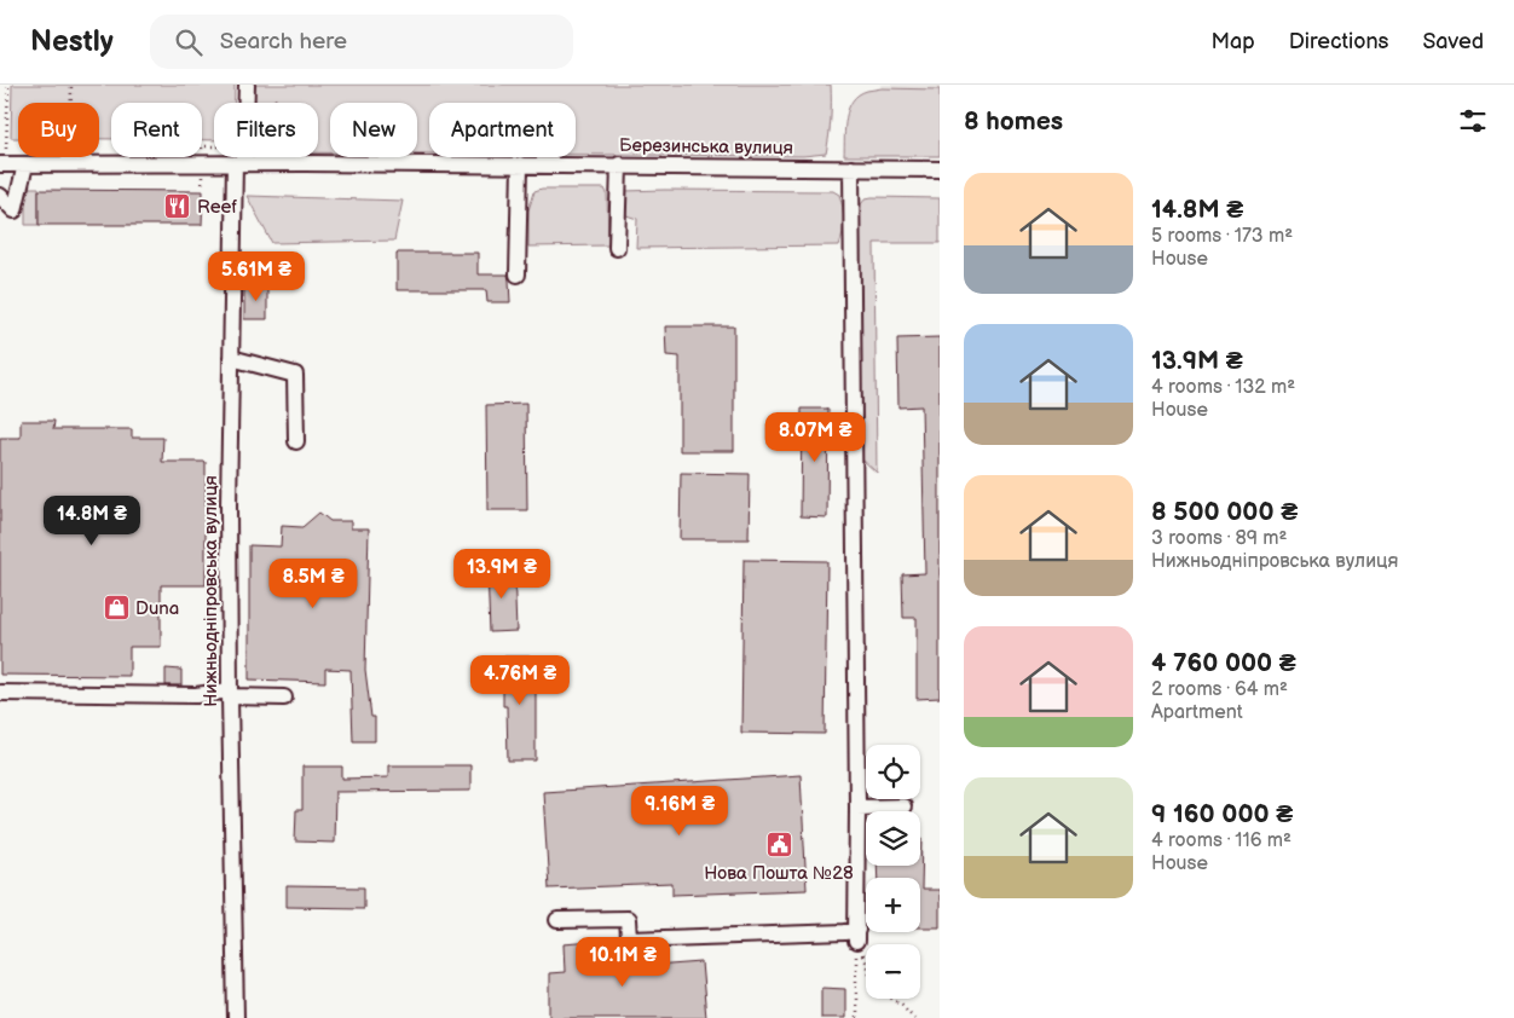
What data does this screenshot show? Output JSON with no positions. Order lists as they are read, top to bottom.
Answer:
{
  "streets": {
    "street": ["Березинська вулиця", "Нижньодніпровська вулиця"]
  },
  "crossings": [
    ["Березинська вулиця", "Нижньодніпровська вулиця"]
  ],
  "places": {
    "restaurant": ["Reef"],
    "shop": ["Duna"],
    "public building": ["Нова Пошта №28"]
  },
  "page": {
    "header": "Nestly",
    "search": "Search here",
    "nav": ["Map", "Directions", "Saved"],
    "heading": "8 homes",
    "chip": [
      "Buy",
      "Rent",
      "Filters",
      "New",
      "Apartment"
    ],
    "list": [
      {
        "name": "14.8M ₴",
        "note": "5 rooms · 173 m² · House"
      },
      {
        "name": "13.9M ₴",
        "note": "4 rooms · 132 m² · House"
      },
      {
        "name": "8 500 000 ₴",
        "note": "3 rooms · 89 m² · Нижньодніпровська вулиця"
      },
      {
        "name": "4 760 000 ₴",
        "note": "2 rooms · 64 m² · Apartment"
      },
      {
        "name": "9 160 000 ₴",
        "note": "4 rooms · 116 m² · House"
      }
    ],
    "price": [
      "5.61M ₴",
      "8.07M ₴",
      "14.8M ₴",
      "13.9M ₴",
      "8.5M ₴",
      "4.76M ₴",
      "9.16M ₴",
      "10.1M ₴"
    ],
    "map_buttons": ["+", "−"]
  }
}
